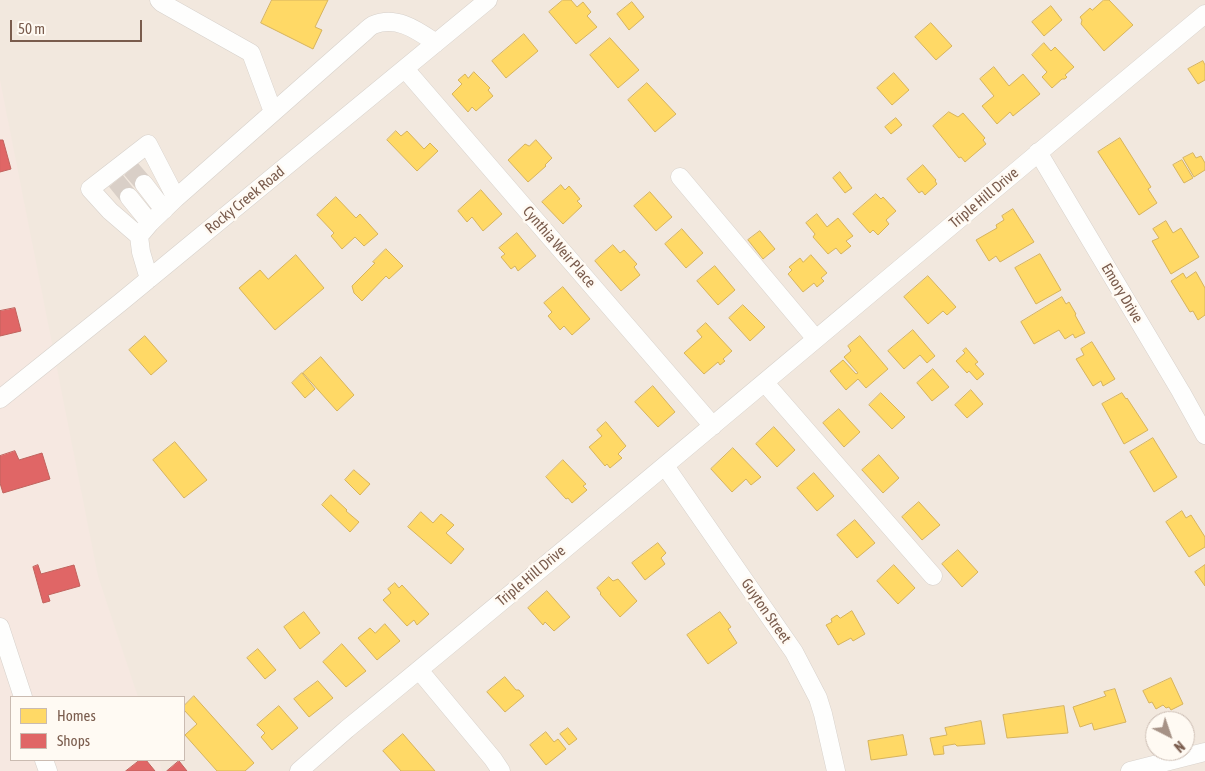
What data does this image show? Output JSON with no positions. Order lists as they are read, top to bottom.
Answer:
{
  "streets": {
    "street": [
      "Triple Hill Drive",
      "Rocky Creek Road",
      "Cynthia Weir Place",
      "Emory Drive",
      "Guyton Street"
    ]
  },
  "crossings": [
    ["Triple Hill Drive", "Cynthia Weir Place"],
    ["Triple Hill Drive", "Emory Drive"],
    ["Triple Hill Drive", "Guyton Street"],
    ["Rocky Creek Road", "Cynthia Weir Place"]
  ],
  "legend": ["Homes", "Shops"],
  "scale_bar": "50 m",
  "north": "bottom right"
}
